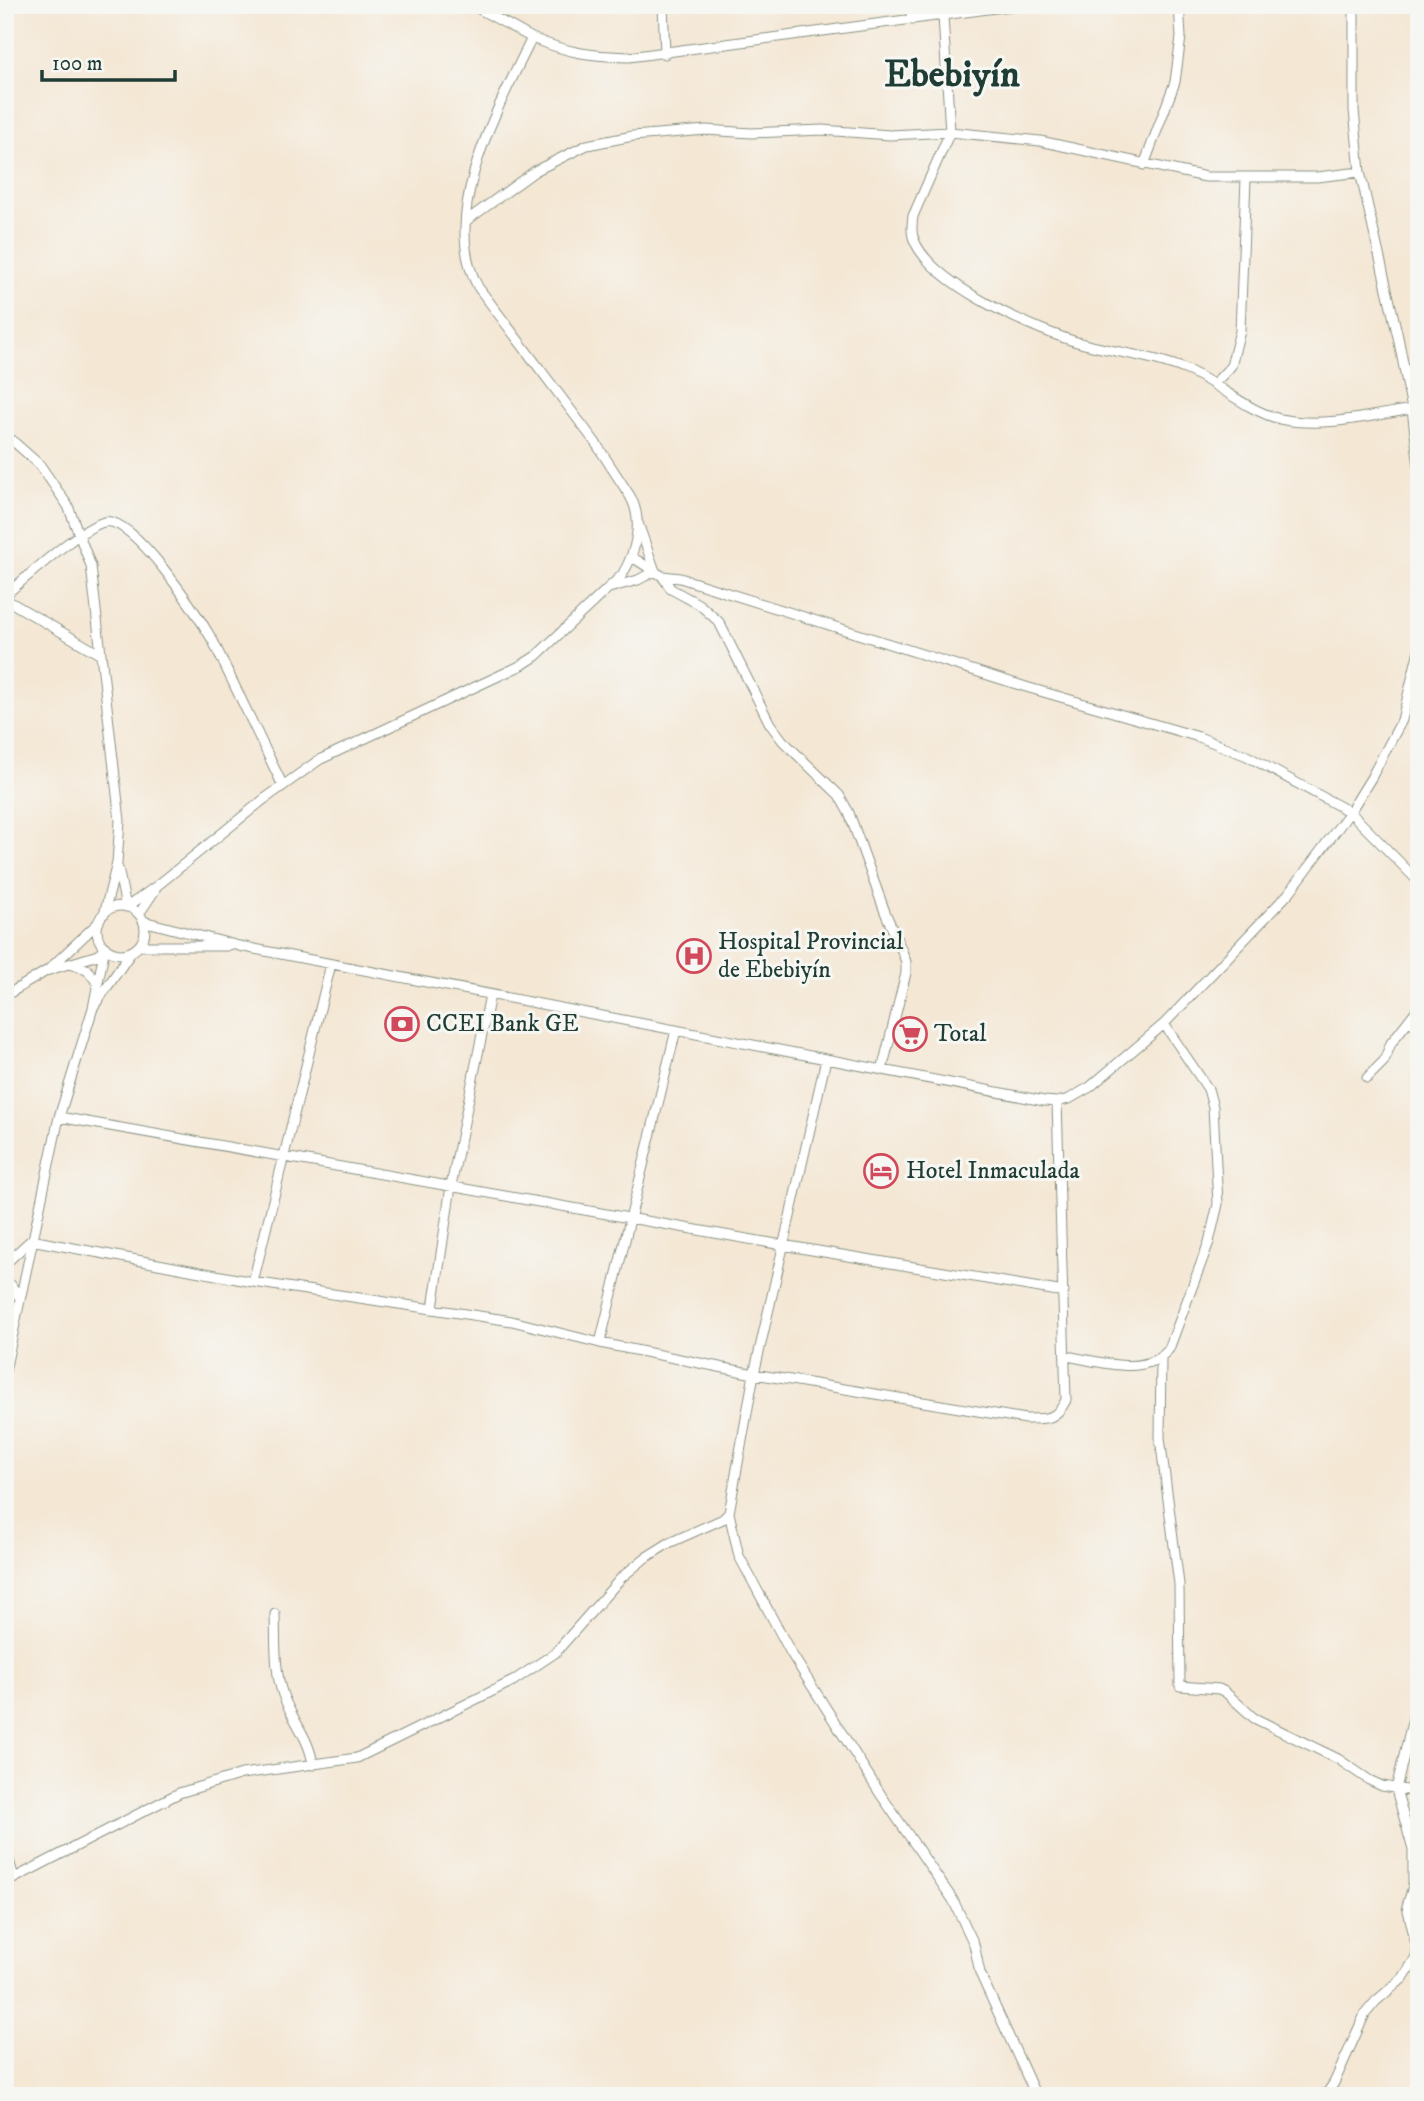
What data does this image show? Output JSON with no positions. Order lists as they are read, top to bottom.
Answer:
{
  "districts": ["Ebebiyín"],
  "places": {
    "hospital": ["Hospital Provincial de Ebebiyín"],
    "bank": ["CCEI Bank GE"],
    "supermarket": ["Total"],
    "hotel": ["Hotel Inmaculada"]
  },
  "scale_bar": "100 m"
}
